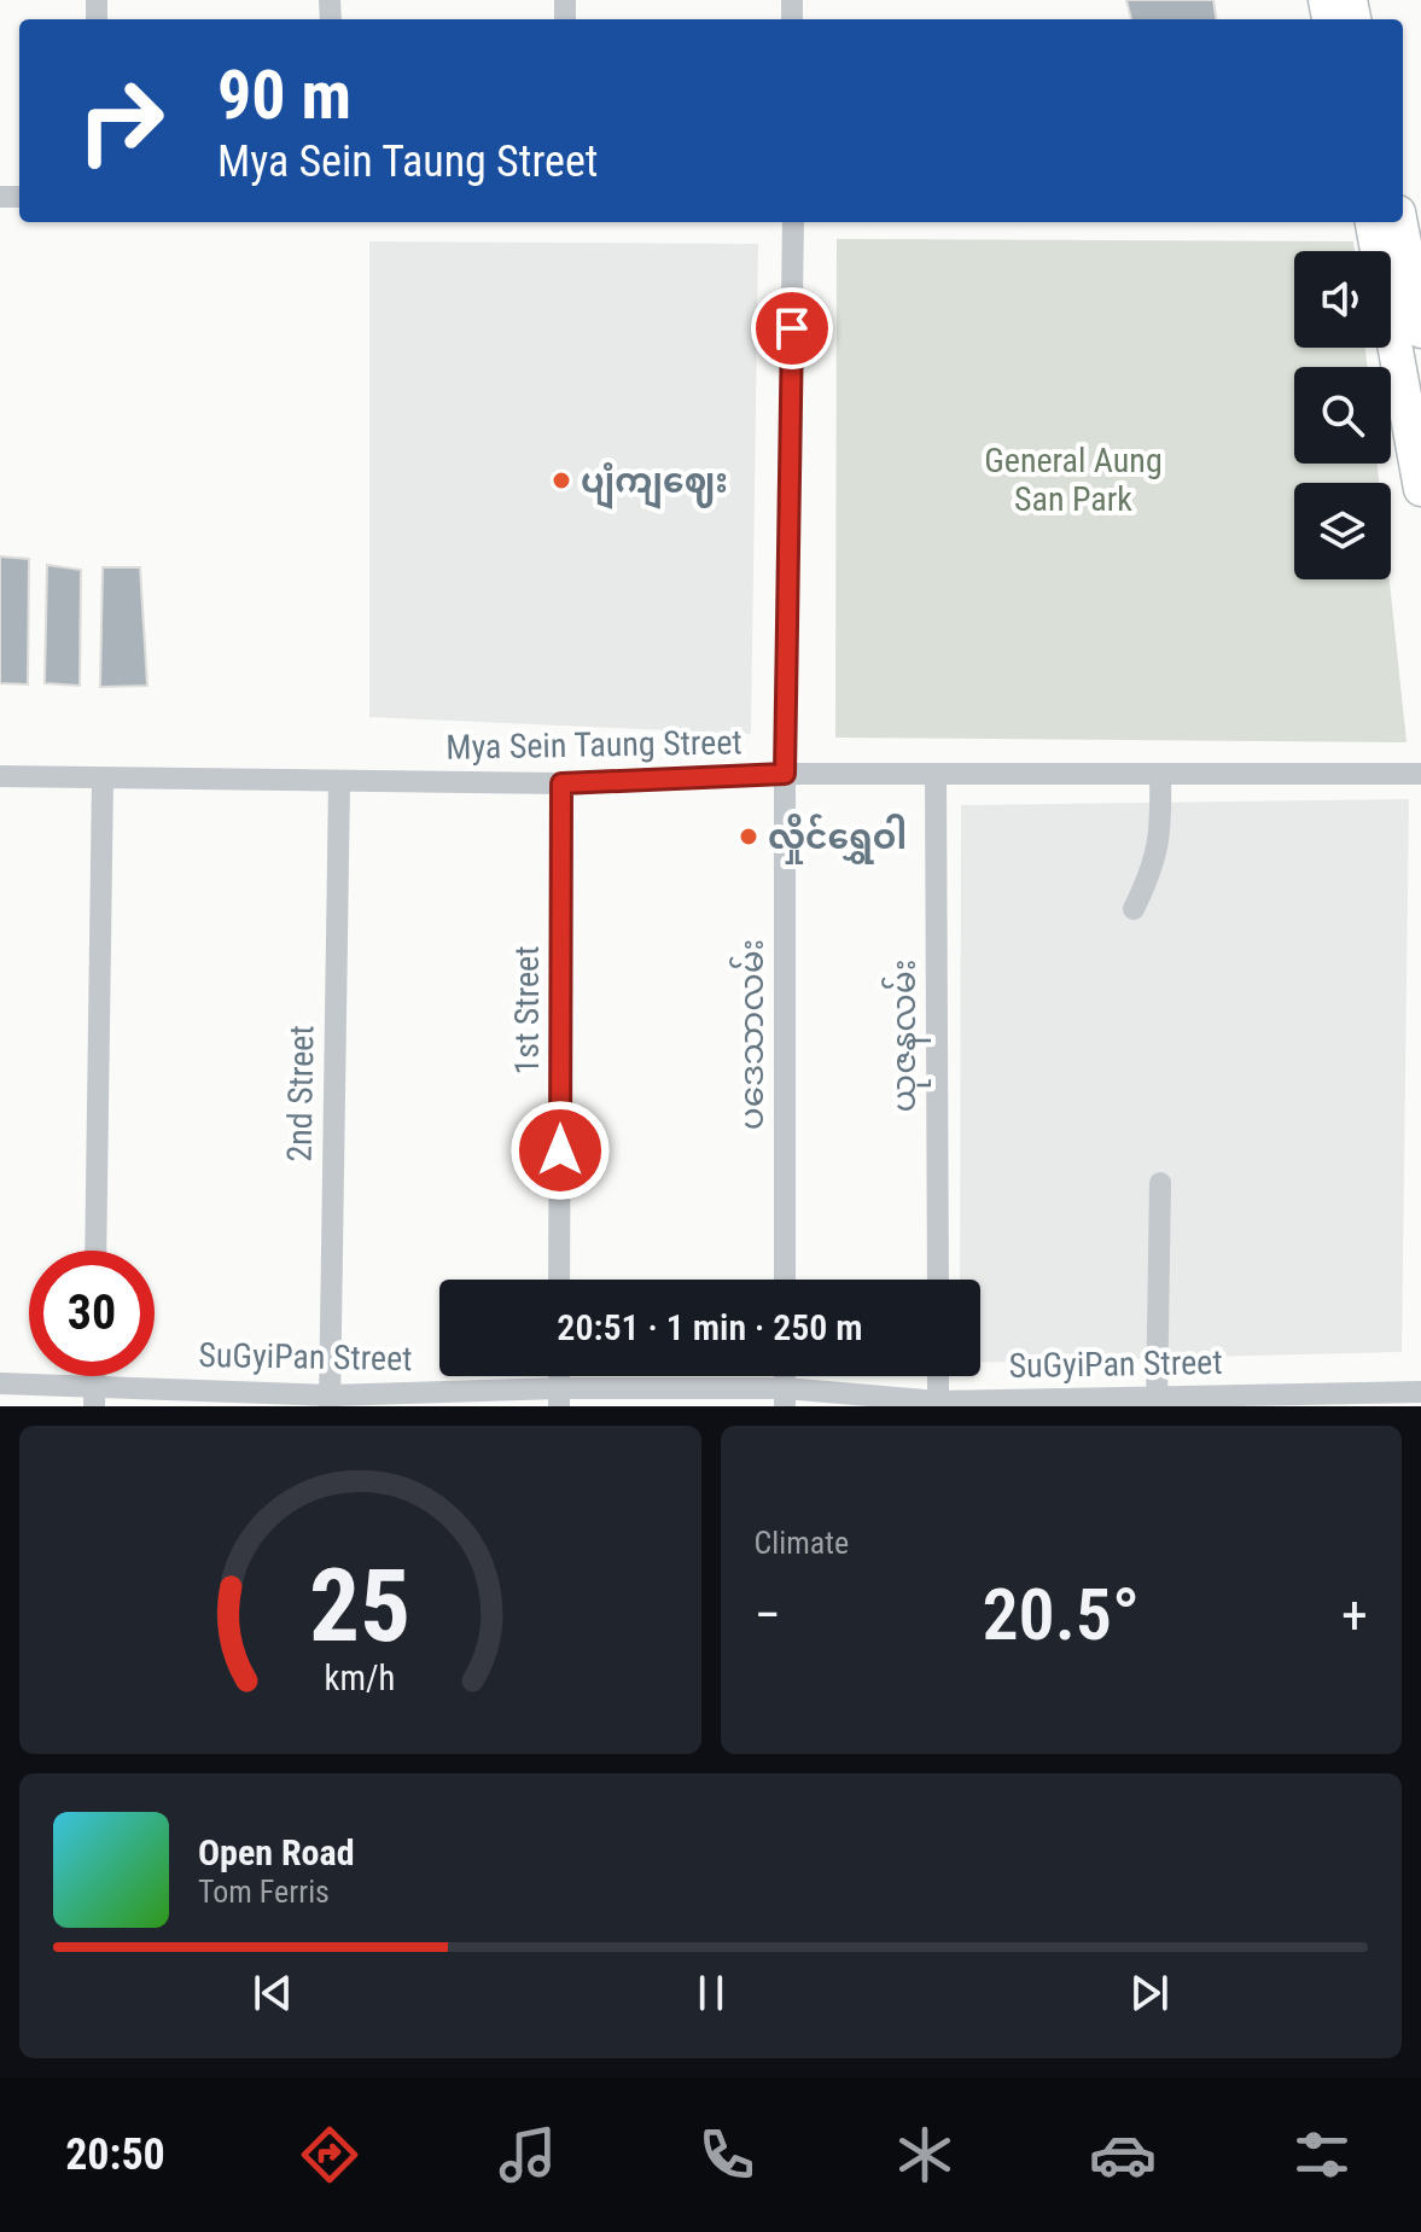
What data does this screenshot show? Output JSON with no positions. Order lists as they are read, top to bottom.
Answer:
{
  "streets": {
    "street": [
      "Mya Sein Taung Street",
      "1st Street",
      "ပဒေသာလမ်း",
      "ယုဇနလမ်း",
      "2nd Street",
      "SuGyiPan Street"
    ]
  },
  "crossings": [
    ["Mya Sein Taung Street", "1st Street"],
    ["Mya Sein Taung Street", "ပဒေသာလမ်း"],
    ["Mya Sein Taung Street", "ယုဇနလမ်း"],
    ["Mya Sein Taung Street", "2nd Street"],
    ["2nd Street", "SuGyiPan Street"]
  ],
  "parks": ["General Aung San Park"],
  "places": ["ပျံကျဈေး", "လှိုင်ရွှေဝါ"],
  "page": {
    "turn": ["90 m", "Mya Sein Taung Street"],
    "limit": "30",
    "trip": "20:51 · 1 min · 250 m",
    "tile": "Climate",
    "heat": ["−", "20.5°", "+"],
    "song": ["Open Road", "Tom Ferris"],
    "tabs": "20:50",
    "gauge": ["25", "km/h"]
  }
}
